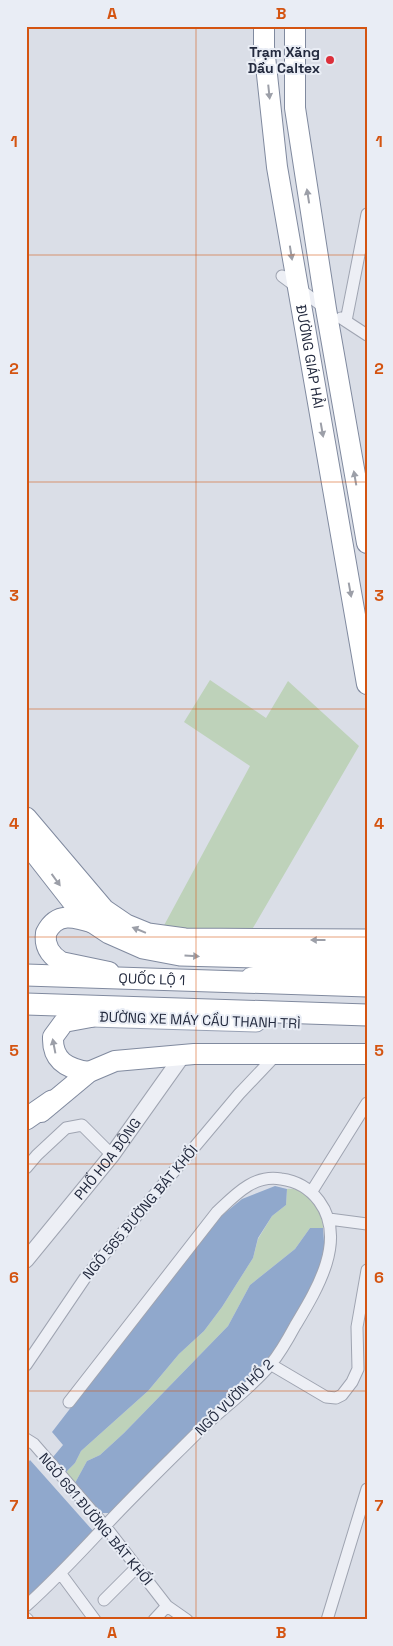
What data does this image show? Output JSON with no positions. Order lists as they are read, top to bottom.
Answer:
{
  "streets": {
    "highway": ["ĐƯỜNG GIÁP HẢI", "QUỐC LỘ 1"],
    "main road": ["ĐƯỜNG XE MÁY CẦU THANH TRÌ"],
    "street": [
      "PHỐ HOA ĐỘNG",
      "NGÕ 565 ĐƯỜNG BÁT KHỐI",
      "NGÕ VƯỜN HỒ 2",
      "NGÕ 691 ĐƯỜNG BÁT KHỐI"
    ]
  },
  "crossings": [
    ["QUỐC LỘ 1", "ĐƯỜNG XE MÁY CẦU THANH TRÌ"],
    ["NGÕ VƯỜN HỒ 2", "NGÕ 691 ĐƯỜNG BÁT KHỐI"]
  ],
  "places": ["Trạm Xăng Dầu Caltex"],
  "grid": {
    "columns": ["A", "B"],
    "rows": [
      "1",
      "2",
      "3",
      "4",
      "5",
      "6",
      "7"
    ]
  }
}
